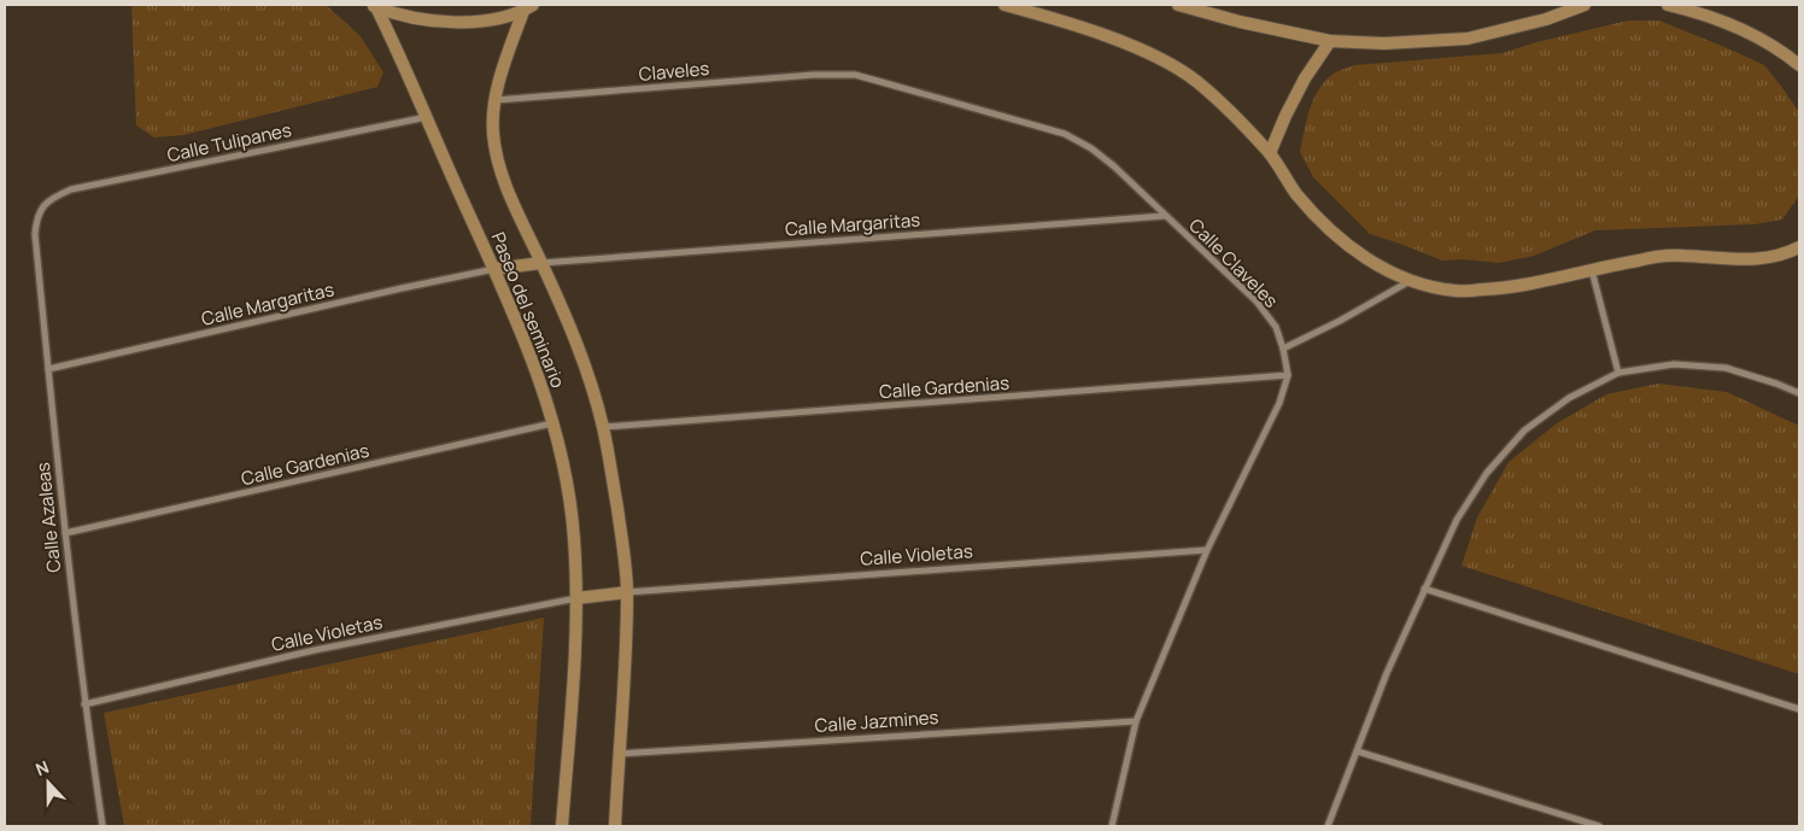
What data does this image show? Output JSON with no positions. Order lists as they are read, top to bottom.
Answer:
{
  "streets": {
    "street": [
      "Claveles",
      "Calle Tulipanes",
      "Calle Margaritas",
      "Calle Claveles",
      "Paseo del seminario",
      "Calle Gardenias",
      "Calle Azaleas",
      "Calle Violetas",
      "Calle Jazmines"
    ]
  },
  "crossings": [
    ["Claveles", "Calle Claveles"],
    ["Claveles", "Paseo del seminario"],
    ["Calle Tulipanes", "Paseo del seminario"],
    ["Calle Tulipanes", "Calle Azaleas"],
    ["Calle Margaritas", "Calle Claveles"],
    ["Calle Margaritas", "Paseo del seminario"],
    ["Calle Margaritas", "Calle Azaleas"],
    ["Calle Claveles", "Calle Gardenias"],
    ["Calle Claveles", "Calle Violetas"],
    ["Calle Claveles", "Calle Jazmines"],
    ["Paseo del seminario", "Calle Gardenias"],
    ["Paseo del seminario", "Calle Violetas"],
    ["Paseo del seminario", "Calle Jazmines"],
    ["Calle Gardenias", "Calle Azaleas"],
    ["Calle Azaleas", "Calle Violetas"]
  ],
  "north": "top"
}
